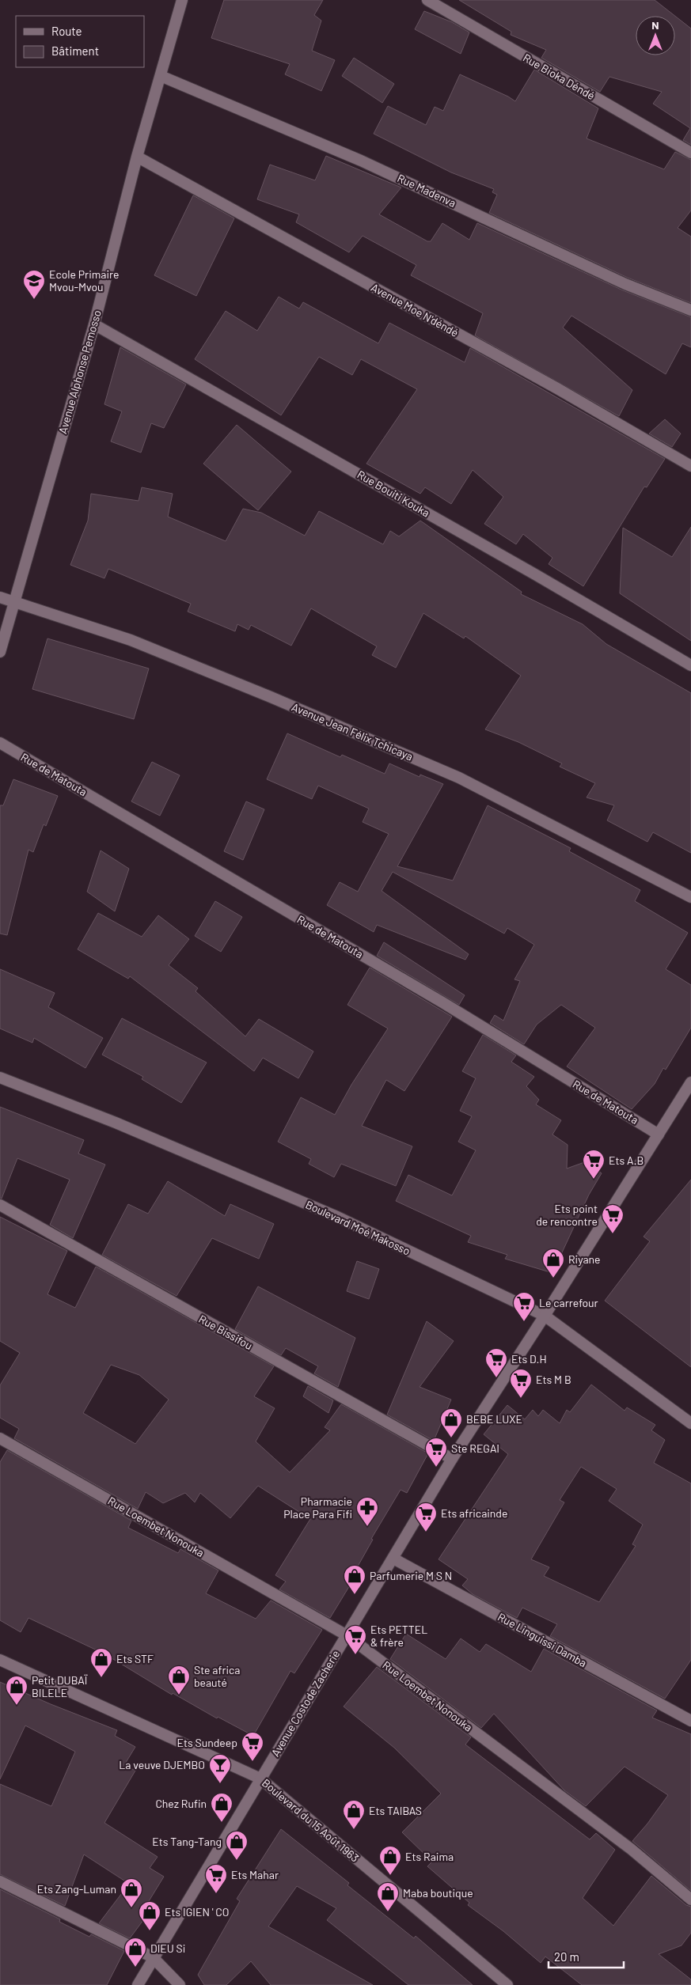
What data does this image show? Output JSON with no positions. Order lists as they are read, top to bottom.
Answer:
{
  "streets": {
    "street": [
      "Rue Bioka Déndé",
      "Rue Madenva",
      "Avenue Moe N'déndé",
      "Avenue Alphonse Pemosso",
      "Rue Bouiti Kouka",
      "Avenue Jean Félix Tchicaya",
      "Rue de Matouta",
      "Boulevard Moé Makosso",
      "Rue Bissifou",
      "Rue Loembet Nonouka",
      "Rue Linguissi Damba",
      "Avenue Costode Zacherie",
      "Boulevard du 15 Août 1963"
    ]
  },
  "crossings": [
    ["Rue Madenva", "Avenue Alphonse Pemosso"],
    ["Avenue Moe N'déndé", "Avenue Alphonse Pemosso"],
    ["Avenue Alphonse Pemosso", "Rue Bouiti Kouka"],
    ["Avenue Alphonse Pemosso", "Avenue Jean Félix Tchicaya"],
    ["Rue de Matouta", "Avenue Costode Zacherie"],
    ["Boulevard Moé Makosso", "Avenue Costode Zacherie"],
    ["Rue Bissifou", "Avenue Costode Zacherie"],
    ["Rue Loembet Nonouka", "Avenue Costode Zacherie"],
    ["Rue Linguissi Damba", "Avenue Costode Zacherie"],
    ["Avenue Costode Zacherie", "Boulevard du 15 Août 1963"]
  ],
  "places": {
    "school or university": ["Ecole Primaire Mvou-Mvou"],
    "supermarket": [
      "Ets A.B",
      "Ets point de rencontre",
      "Le carrefour",
      "Ets D.H",
      "Ets M B",
      "Ste REGAl",
      "Ets africainde",
      "Ets PETTEL & frère",
      "Ets Sundeep",
      "Ets Mahar"
    ],
    "shop": [
      "Riyane",
      "BEBE LUXE",
      "Parfumerie M S N",
      "Ets STF",
      "Ste africa beauté",
      "Petit DUBAÏ BILELE",
      "Chez Rufin",
      "Ets TAIBAS",
      "Ets Tang-Tang",
      "Ets Raima",
      "Ets Zang-Luman",
      "Maba boutique",
      "Ets IGIEN ' CO",
      "DIEU Si"
    ],
    "pharmacy": ["Pharmacie Place Para Fifi"],
    "bar": ["La veuve DJEMBO"]
  },
  "legend": ["Route", "Bâtiment"],
  "scale_bar": "20 m",
  "north": "top"
}
